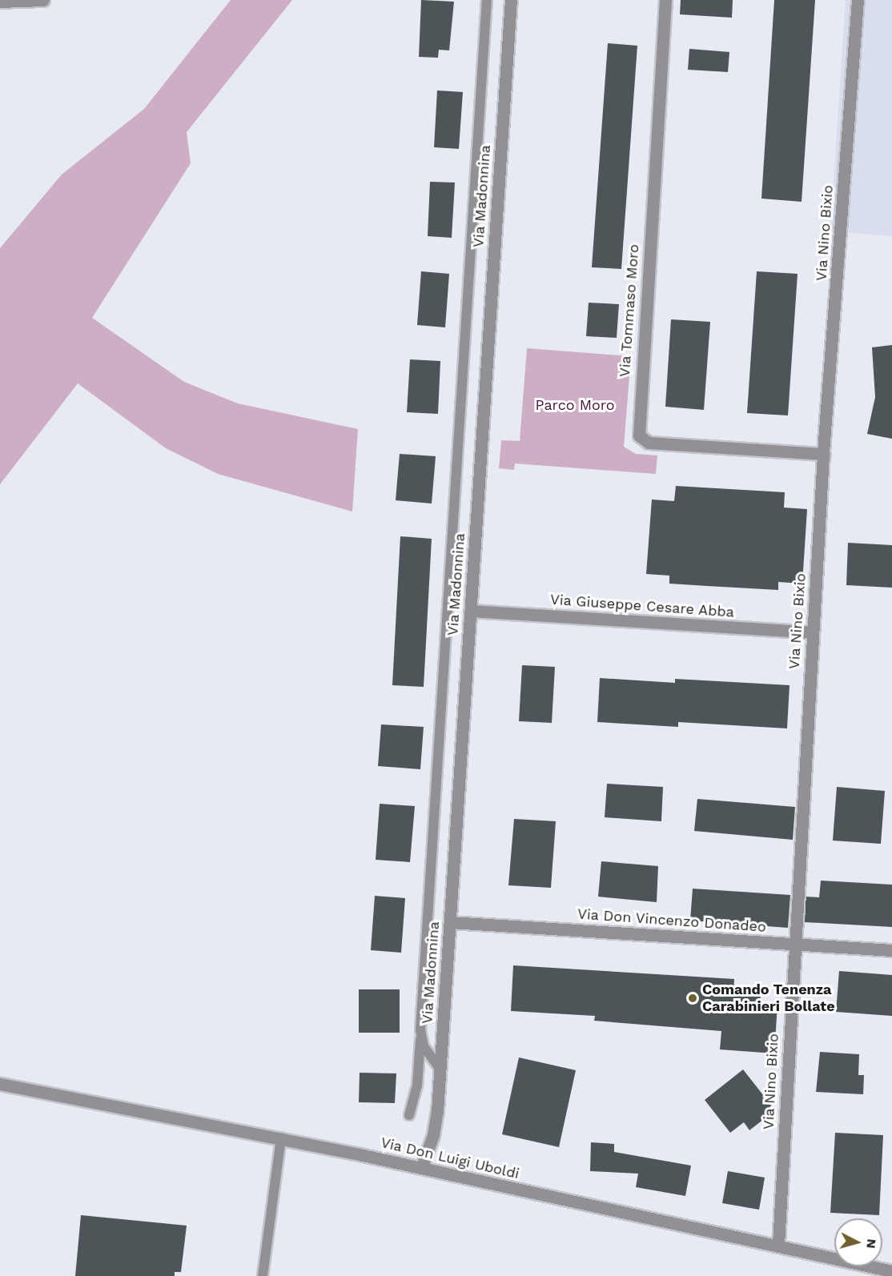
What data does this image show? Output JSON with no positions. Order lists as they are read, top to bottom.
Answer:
{
  "streets": {
    "street": [
      "Via Madonnina",
      "Via Nino Bixio",
      "Via Tommaso Moro",
      "Via Giuseppe Cesare Abba",
      "Via Don Vincenzo Donadeo",
      "Via Don Luigi Uboldi"
    ]
  },
  "crossings": [
    ["Via Madonnina", "Via Giuseppe Cesare Abba"],
    ["Via Madonnina", "Via Don Vincenzo Donadeo"],
    ["Via Madonnina", "Via Don Luigi Uboldi"],
    ["Via Nino Bixio", "Via Tommaso Moro"],
    ["Via Nino Bixio", "Via Giuseppe Cesare Abba"],
    ["Via Nino Bixio", "Via Don Vincenzo Donadeo"],
    ["Via Nino Bixio", "Via Don Luigi Uboldi"]
  ],
  "parks": ["Parco Moro"],
  "places": ["Comando Tenenza Carabinieri Bollate"],
  "north": "right"
}
